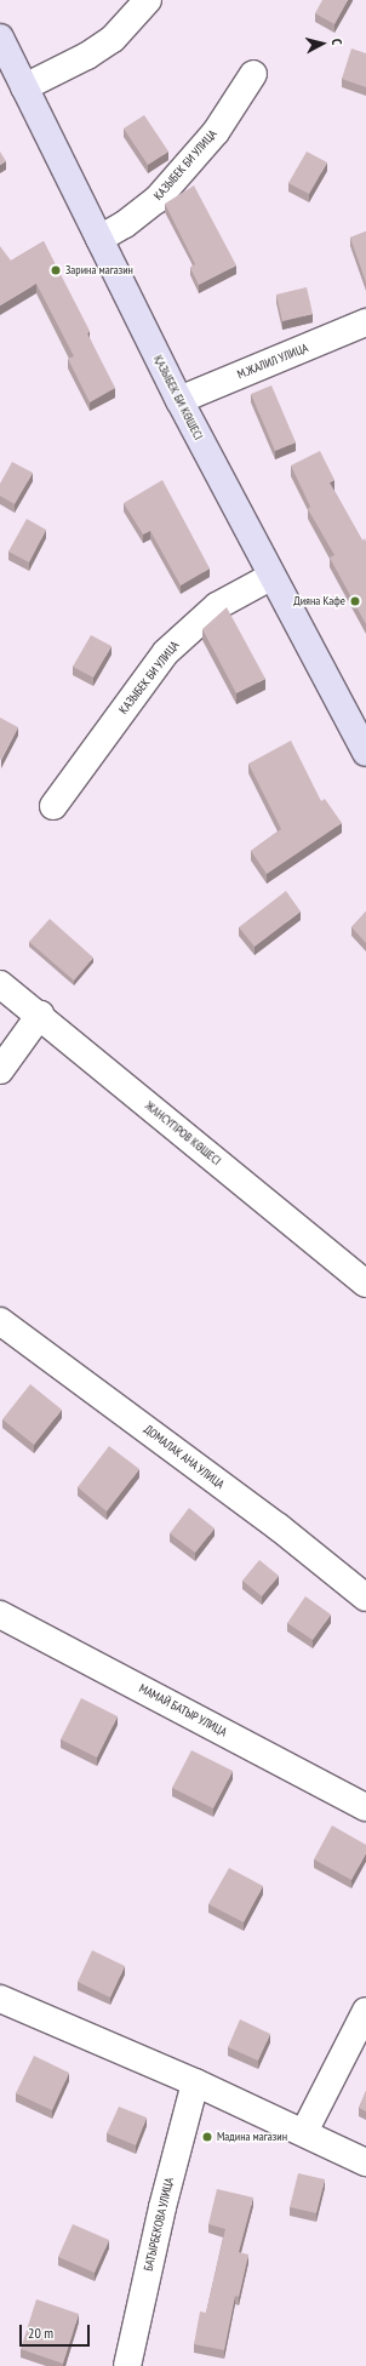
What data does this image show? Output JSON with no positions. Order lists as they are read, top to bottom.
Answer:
{
  "streets": {
    "main road": ["ҚАЗЫБЕК БИ КӨШЕСІ"],
    "street": [
      "КАЗЫБЕК БИ УЛИЦА",
      "М.ЖАЛИЛ УЛИЦА",
      "ЖАНСҮГІРОВ КӨШЕСІ",
      "ДОМАЛАК АНА УЛИЦА",
      "МАМАЙ БАТЫР УЛИЦА",
      "БАТЫРБЕКОВА УЛИЦА"
    ]
  },
  "crossings": [
    ["КАЗЫБЕК БИ УЛИЦА", "ҚАЗЫБЕК БИ КӨШЕСІ"],
    ["М.ЖАЛИЛ УЛИЦА", "ҚАЗЫБЕК БИ КӨШЕСІ"]
  ],
  "places": ["Зарина магазин", "Дияна Кафе", "Мадина магазин"],
  "scale_bar": "20 m",
  "north": "right"
}
